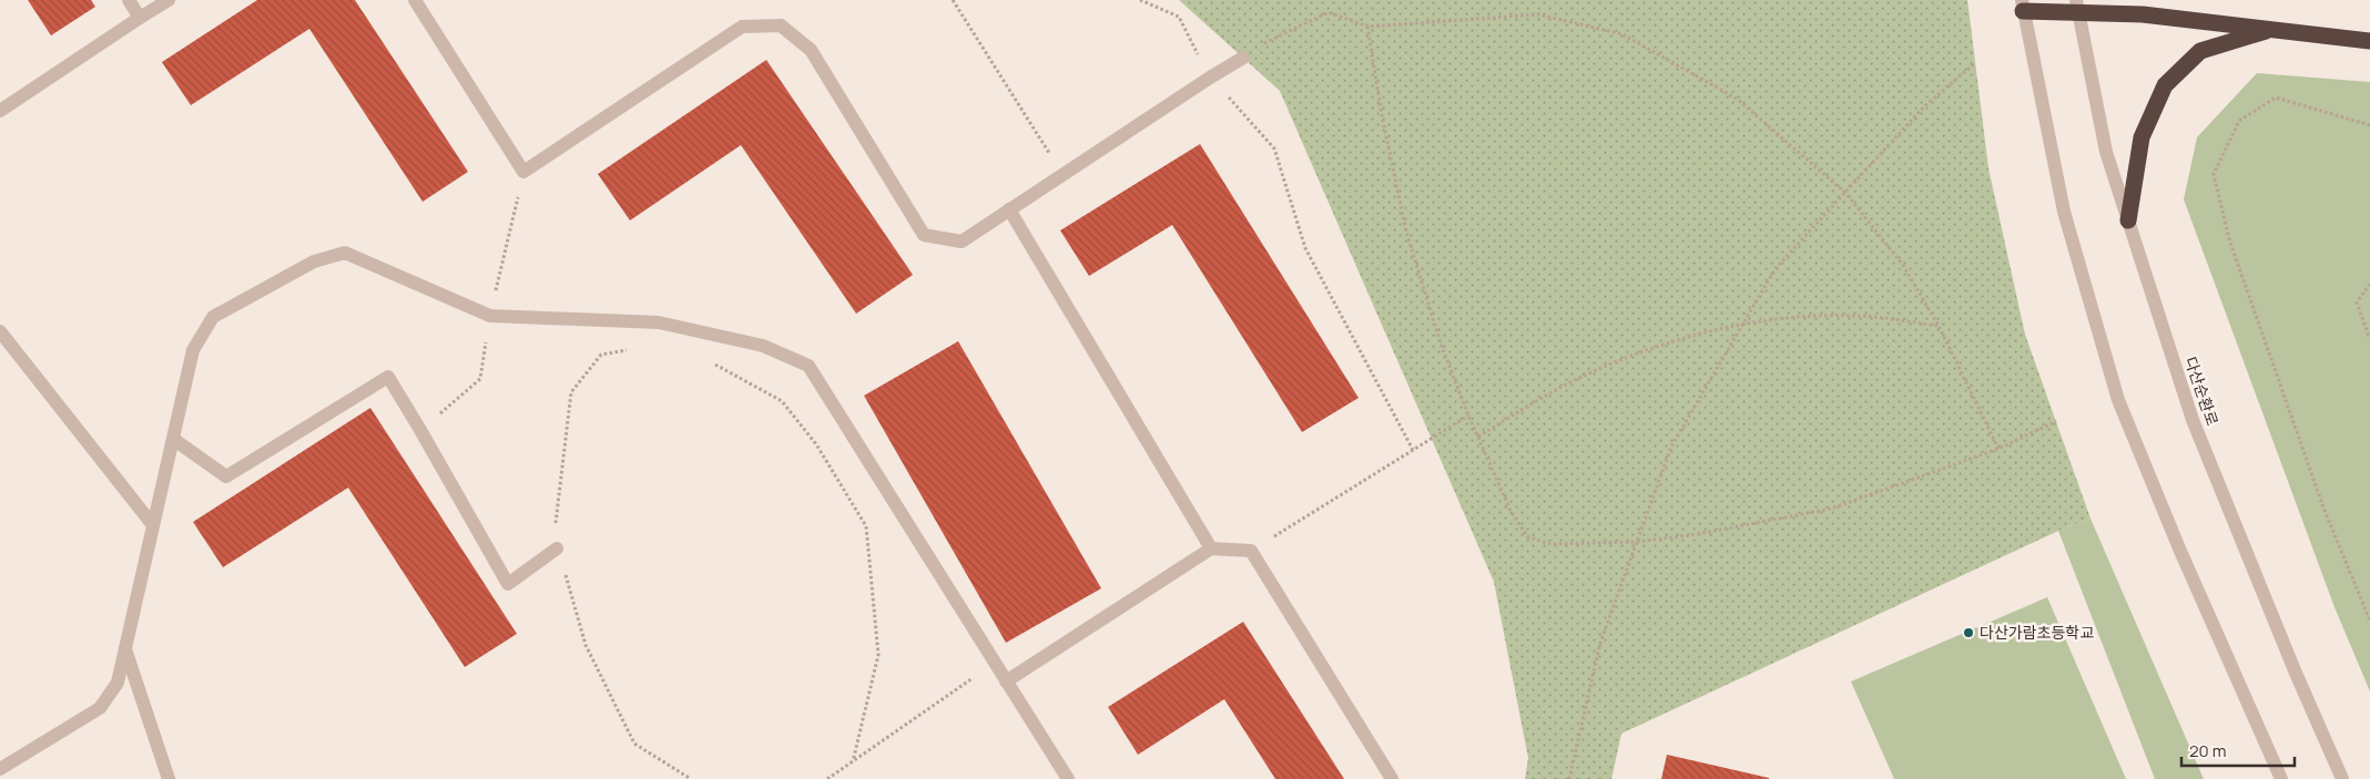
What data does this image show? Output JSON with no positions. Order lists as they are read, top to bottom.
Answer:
{
  "streets": {
    "street": ["다산순환로"]
  },
  "places": ["다산가람초등학교"],
  "scale_bar": "20 m"
}
